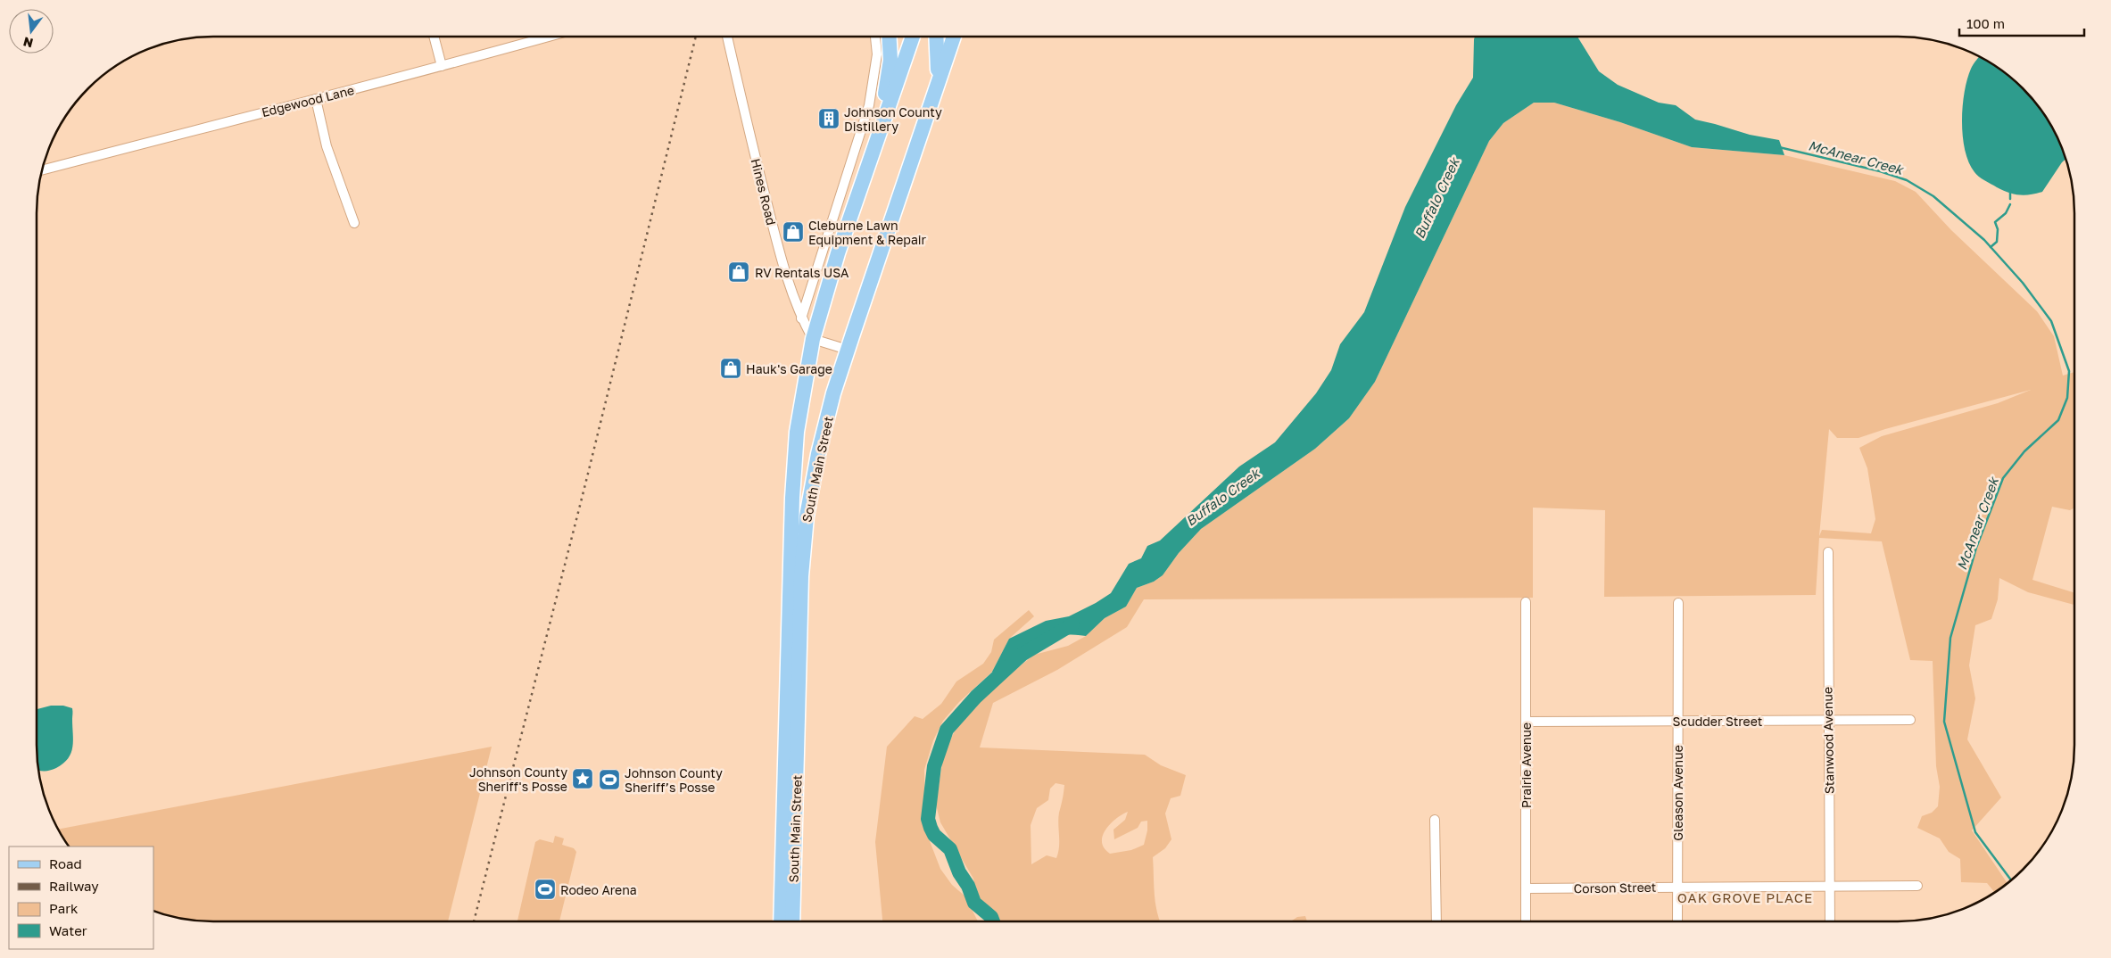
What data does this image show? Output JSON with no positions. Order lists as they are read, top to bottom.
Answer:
{
  "streets": {
    "main road": ["South Main Street"],
    "street": [
      "Edgewood Lane",
      "Hines Road",
      "Scudder Street",
      "Stanwood Avenue",
      "Prairie Avenue",
      "Gleason Avenue",
      "Corson Street"
    ]
  },
  "crossings": [
    ["Hines Road", "South Main Street"],
    ["Scudder Street", "Stanwood Avenue"],
    ["Scudder Street", "Prairie Avenue"],
    ["Scudder Street", "Gleason Avenue"],
    ["Stanwood Avenue", "Corson Street"],
    ["Prairie Avenue", "Corson Street"],
    ["Gleason Avenue", "Corson Street"]
  ],
  "districts": ["OAK GROVE PLACE"],
  "water": ["McAnear Creek", "Buffalo Creek"],
  "places": {
    "building": ["Johnson County Distillery"],
    "shop": ["Cleburne Lawn Equipment & Repair", "RV Rentals USA", "Hauk's Garage"],
    "place": ["Johnson County Sheriff's Posse"],
    "sports": ["Johnson County Sheriff’s Posse", "Rodeo Arena"]
  },
  "legend": [
    "Road",
    "Railway",
    "Park",
    "Water"
  ],
  "scale_bar": "100 m",
  "north": "bottom"
}
